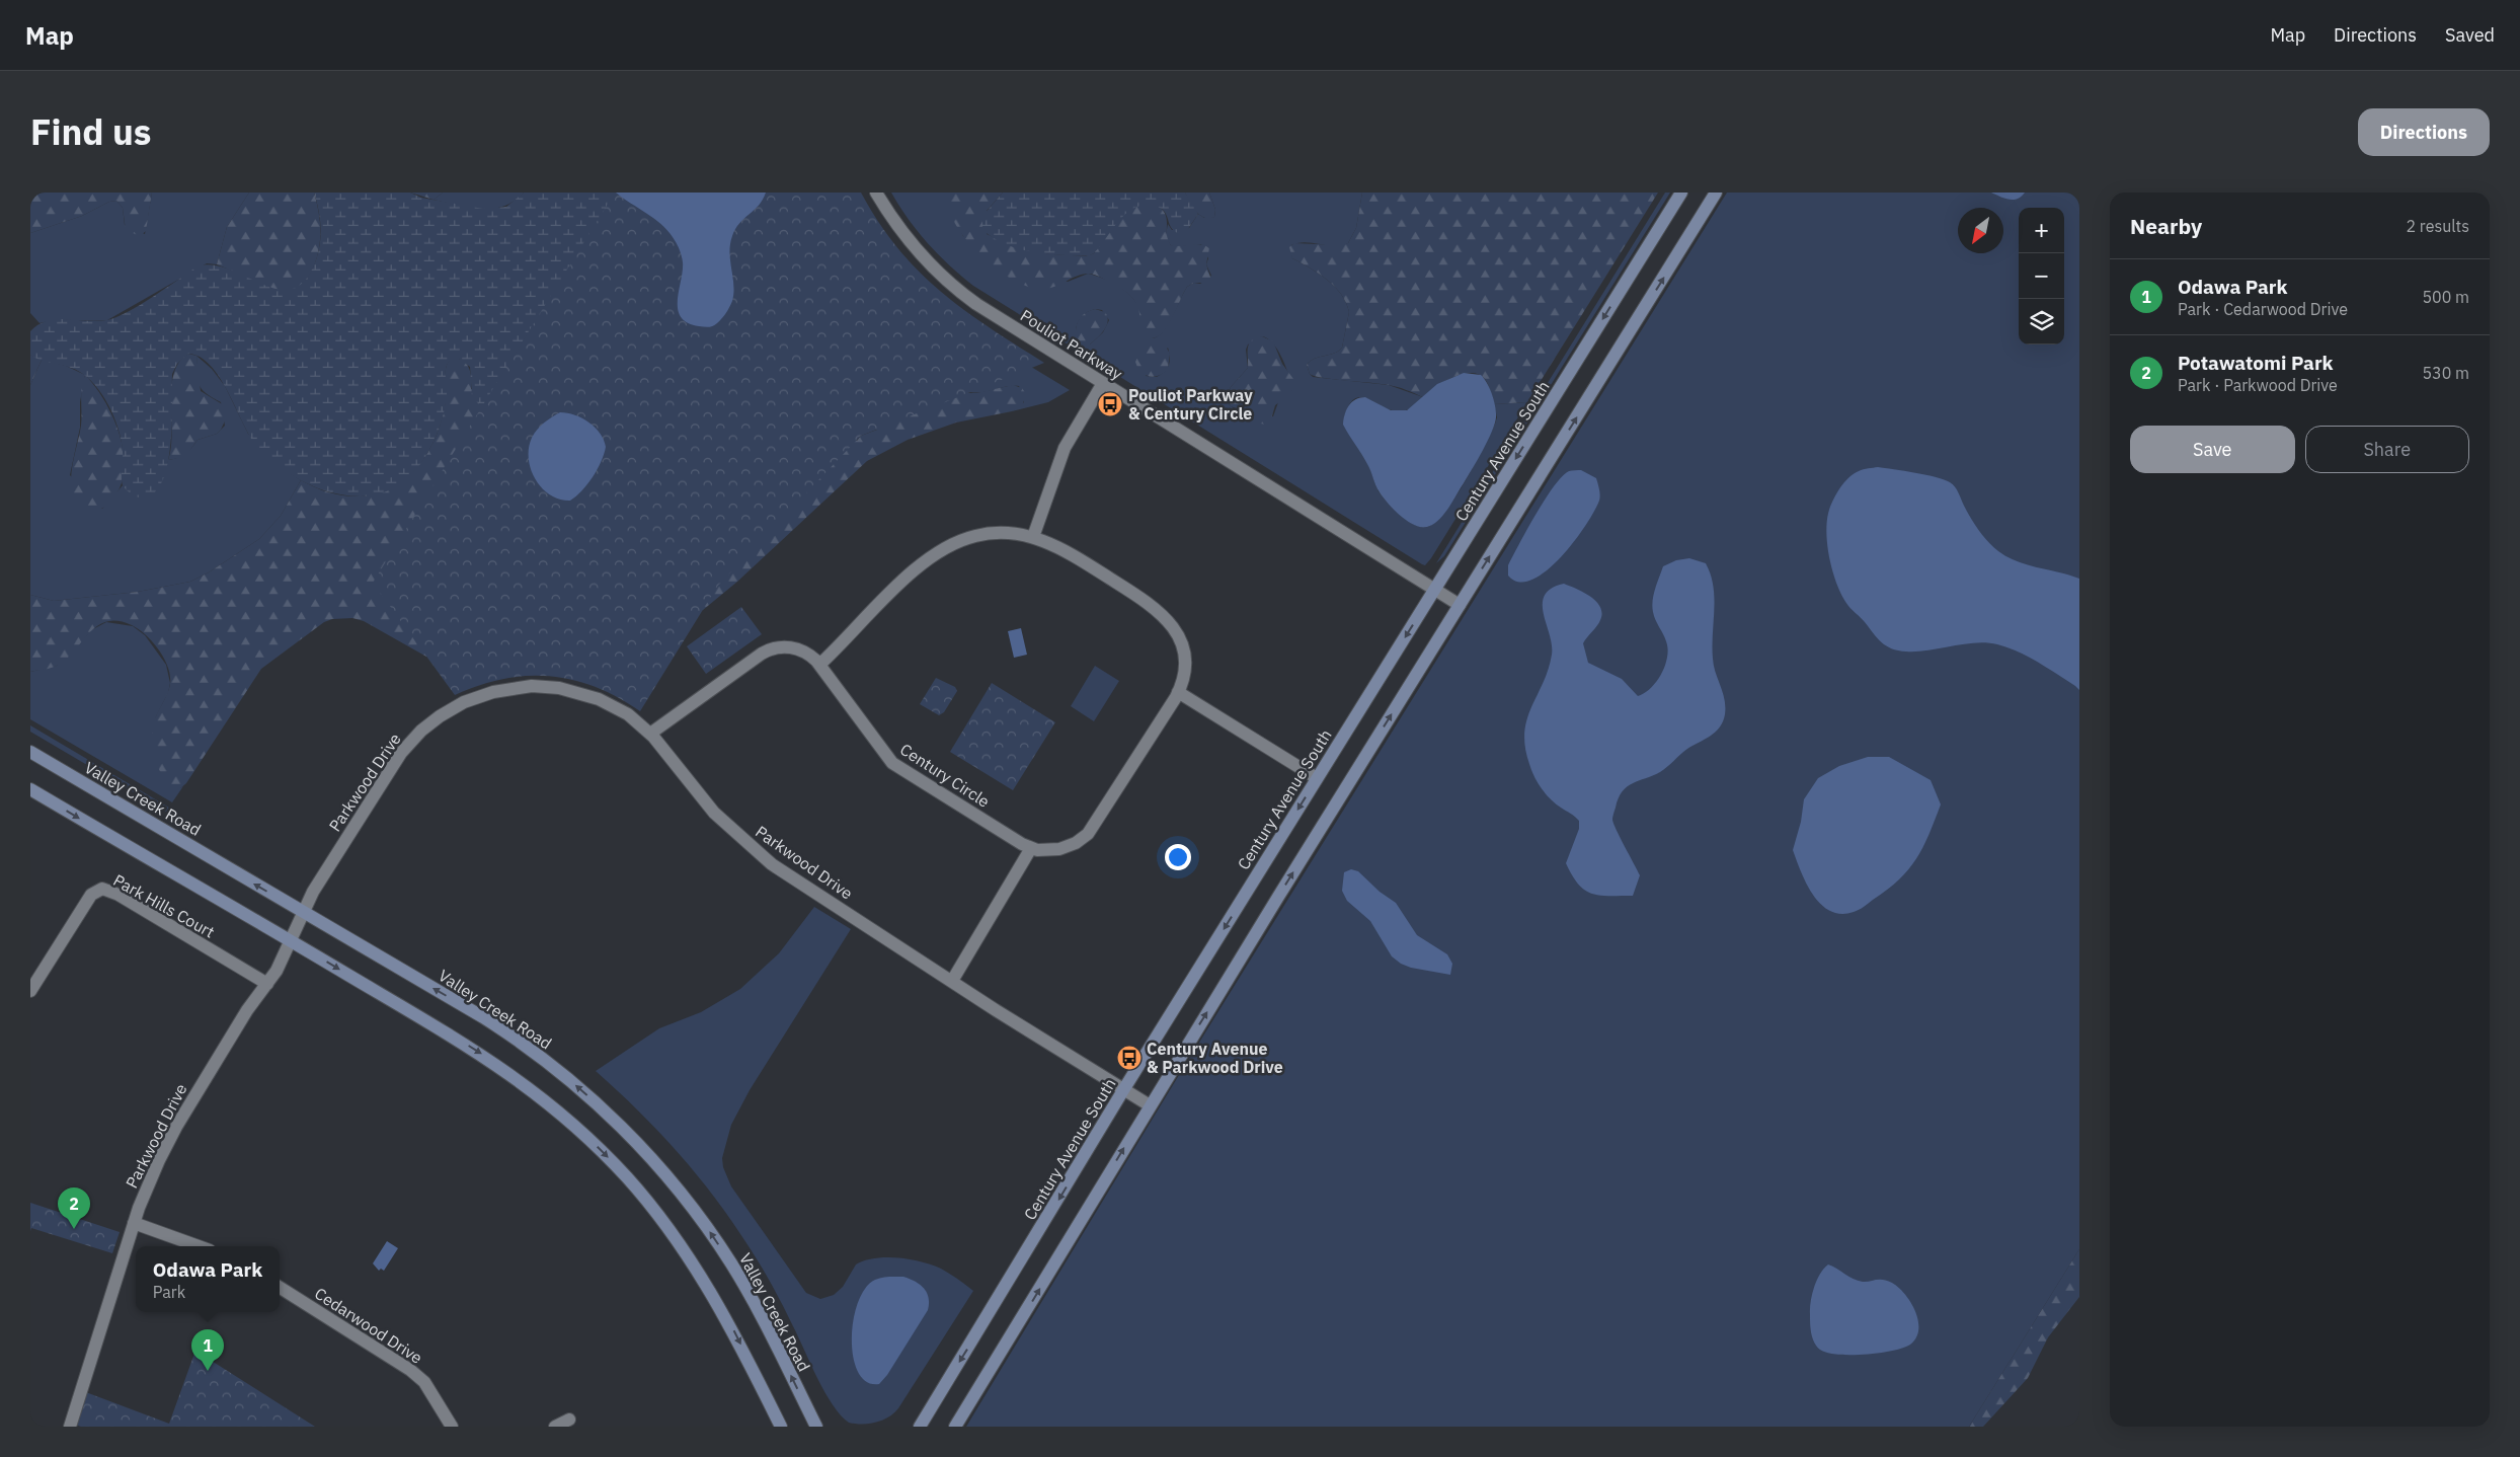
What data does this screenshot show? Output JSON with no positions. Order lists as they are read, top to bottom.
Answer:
{
  "streets": {
    "main road": ["Century Avenue South", "Valley Creek Road"],
    "street": [
      "Pouliot Parkway",
      "Century Circle",
      "Parkwood Drive",
      "Park Hills Court",
      "Cedarwood Drive"
    ]
  },
  "crossings": [
    ["Pouliot Parkway", "Century Avenue South"],
    ["Century Avenue South", "Parkwood Drive"],
    ["Century Circle", "Parkwood Drive"],
    ["Parkwood Drive", "Valley Creek Road"],
    ["Parkwood Drive", "Park Hills Court"]
  ],
  "places": {
    "bus stop": ["Pouliot Parkway & Century Circle", "Century Avenue & Parkwood Drive"]
  },
  "north": "bottom left",
  "page": {
    "header": "Map",
    "nav": ["Map", "Directions", "Saved"],
    "title": "Find us",
    "buttons": [
      "Directions",
      ["Save", "Share"]
    ],
    "heading": ["Nearby", "2 results"],
    "map_buttons": ["+", "−"],
    "list": [
      {
        "mark": "1",
        "name": "Odawa Park",
        "note": "Park · Cedarwood Drive",
        "value": "500 m"
      },
      {
        "mark": "2",
        "name": "Potawatomi Park",
        "note": "Park · Parkwood Drive",
        "value": "530 m"
      }
    ],
    "pins": ["2", "1"],
    "popup": ["Odawa Park", "Park"]
  }
}
